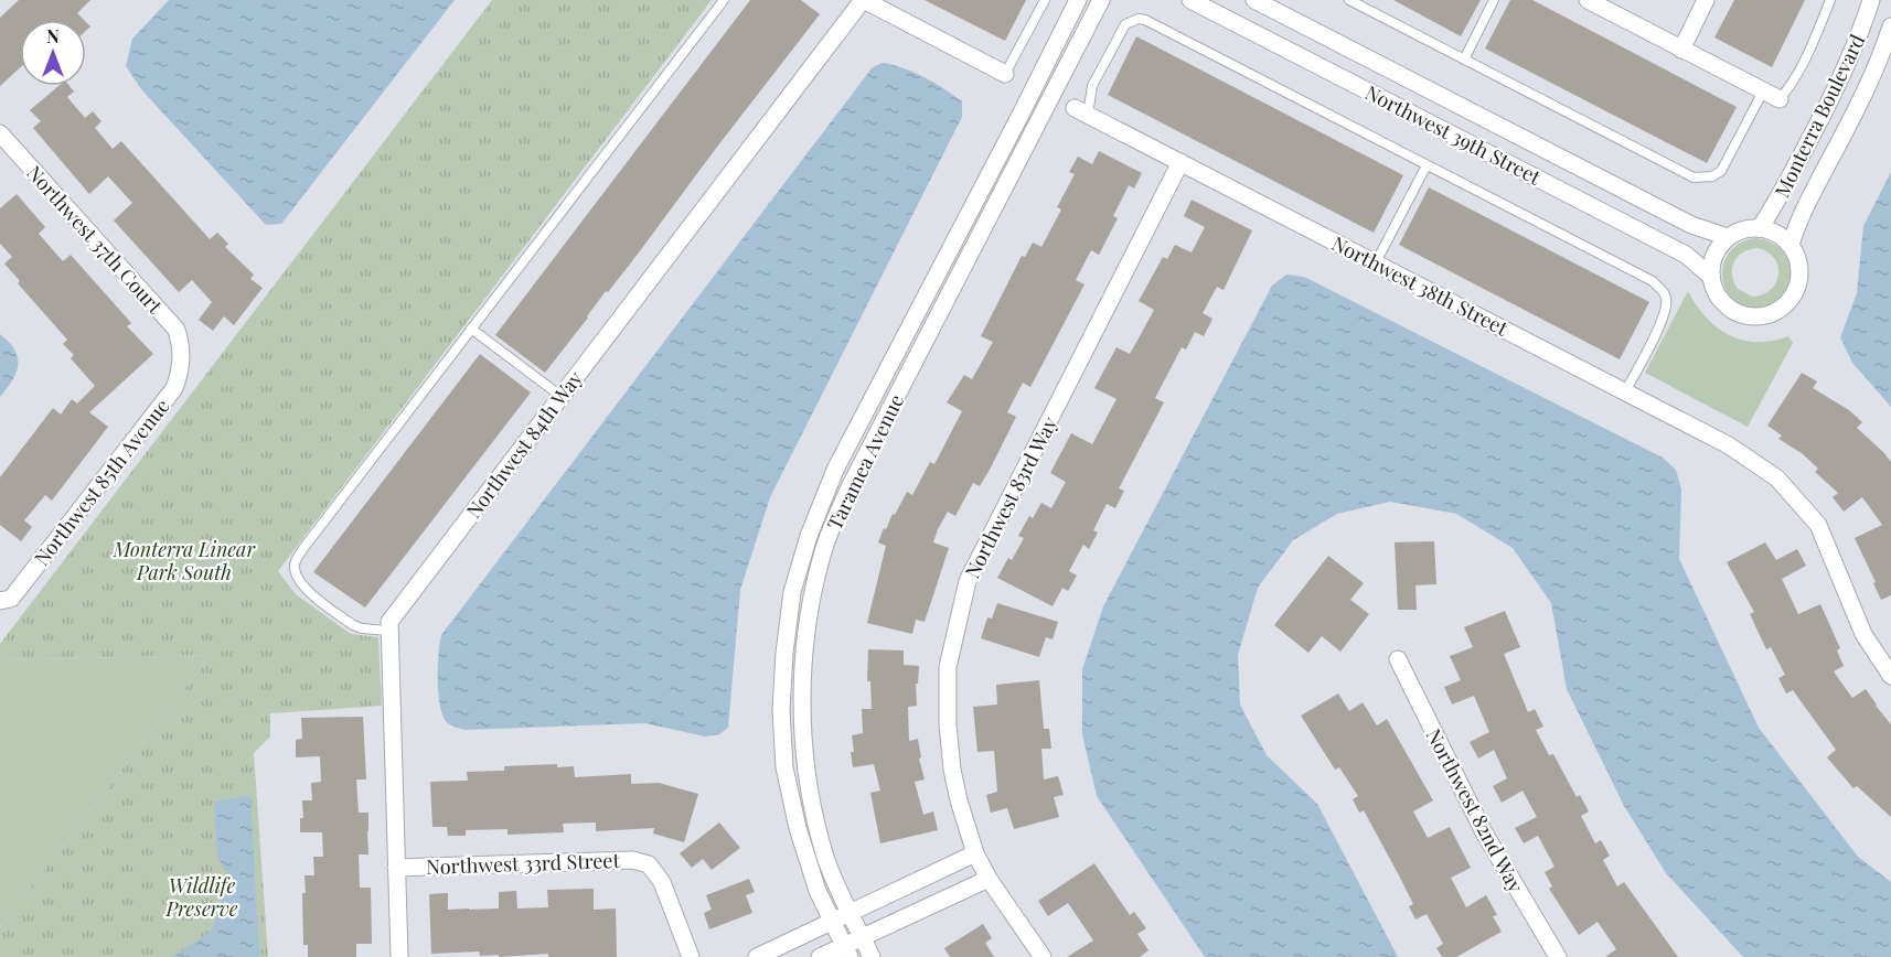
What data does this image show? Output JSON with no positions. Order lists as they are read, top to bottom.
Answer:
{
  "streets": {
    "street": [
      "Monterra Boulevard",
      "Northwest 39th Street",
      "Northwest 37th Court",
      "Northwest 38th Street",
      "Northwest 84th Way",
      "Taramea Avenue",
      "Northwest 85th Avenue",
      "Northwest 83rd Way",
      "Northwest 82nd Way",
      "Northwest 33rd Street"
    ]
  },
  "crossings": [
    ["Monterra Boulevard", "Northwest 39th Street"],
    ["Northwest 37th Court", "Northwest 85th Avenue"],
    ["Northwest 38th Street", "Northwest 83rd Way"],
    ["Northwest 84th Way", "Northwest 33rd Street"]
  ],
  "parks": ["Monterra Linear Park South", "Wildlife Preserve"],
  "north": "top"
}
